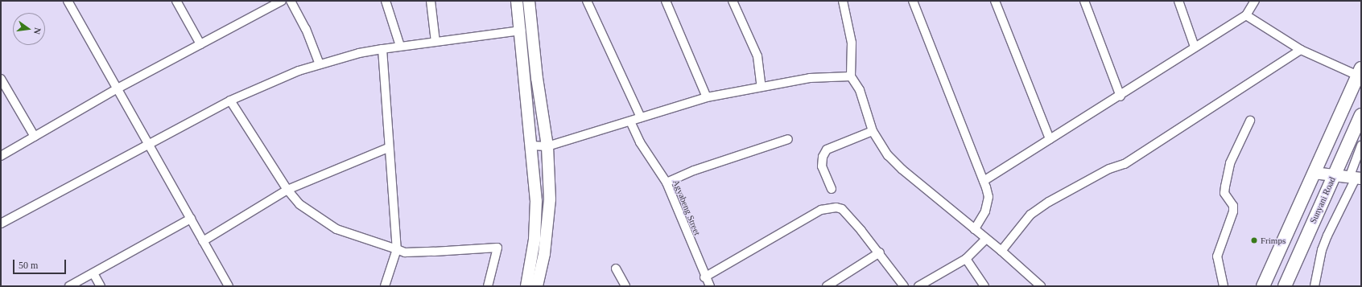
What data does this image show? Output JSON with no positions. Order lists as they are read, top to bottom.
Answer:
{
  "streets": {
    "main road": ["Sunyani Road"],
    "street": ["Agyabeng Street"]
  },
  "places": ["Frimps"],
  "scale_bar": "50 m",
  "north": "right"
}
